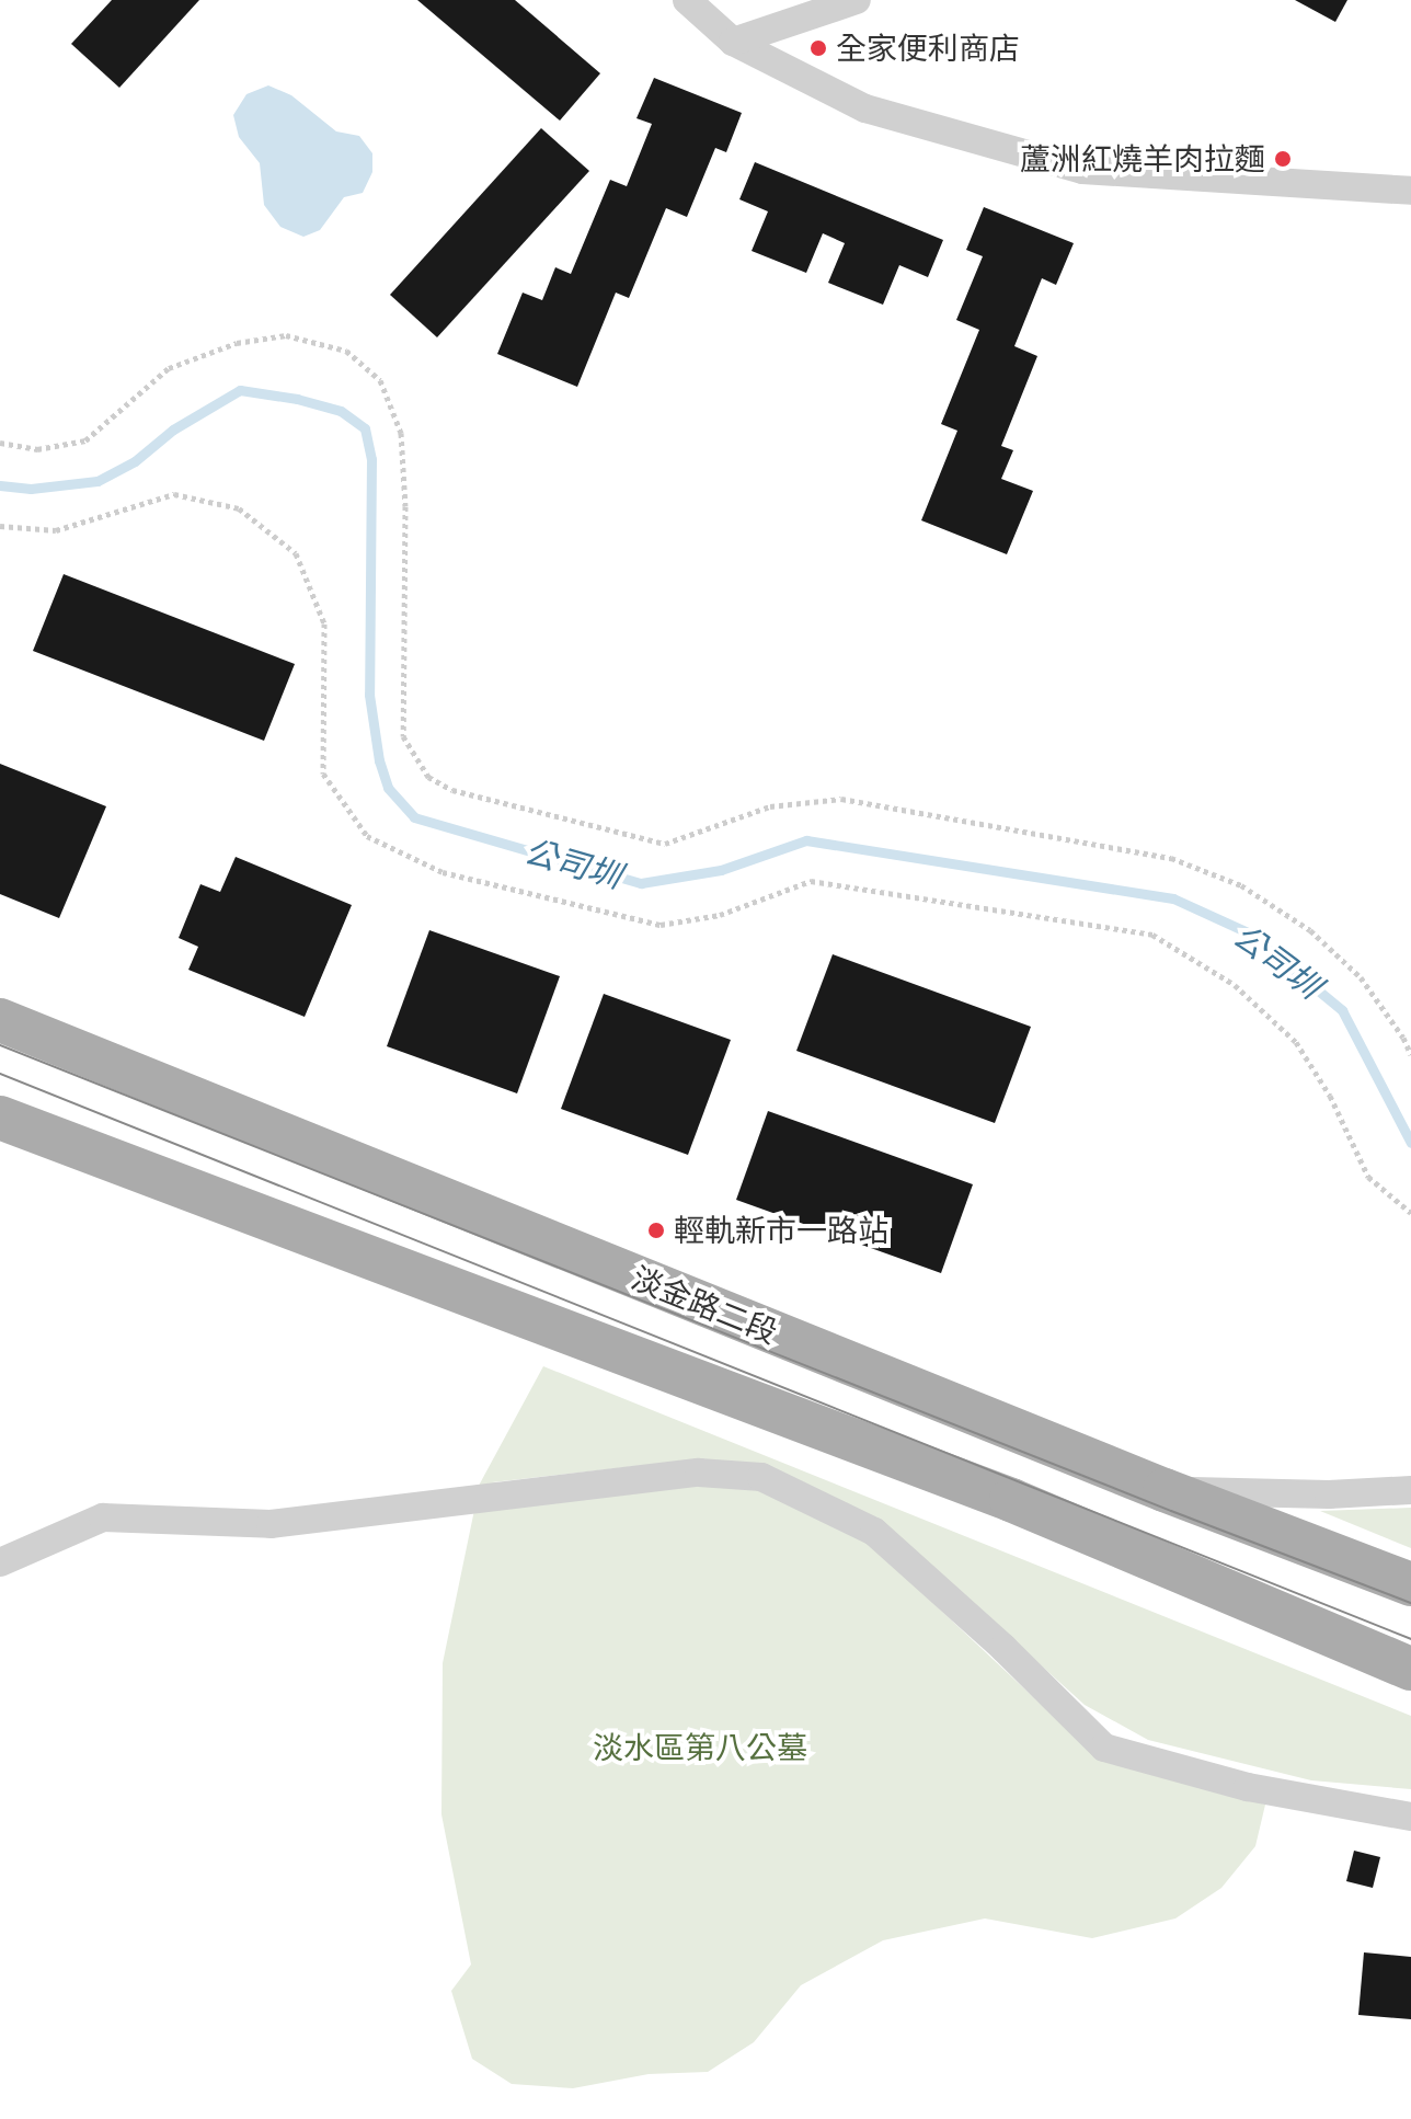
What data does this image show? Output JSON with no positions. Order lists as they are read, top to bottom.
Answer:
{
  "streets": {
    "main road": ["淡金路二段"]
  },
  "water": ["公司圳"],
  "parks": ["淡水區第八公墓"],
  "places": ["全家便利商店", "蘆洲紅燒羊肉拉麵", "輕軌新市一路站"]
}
